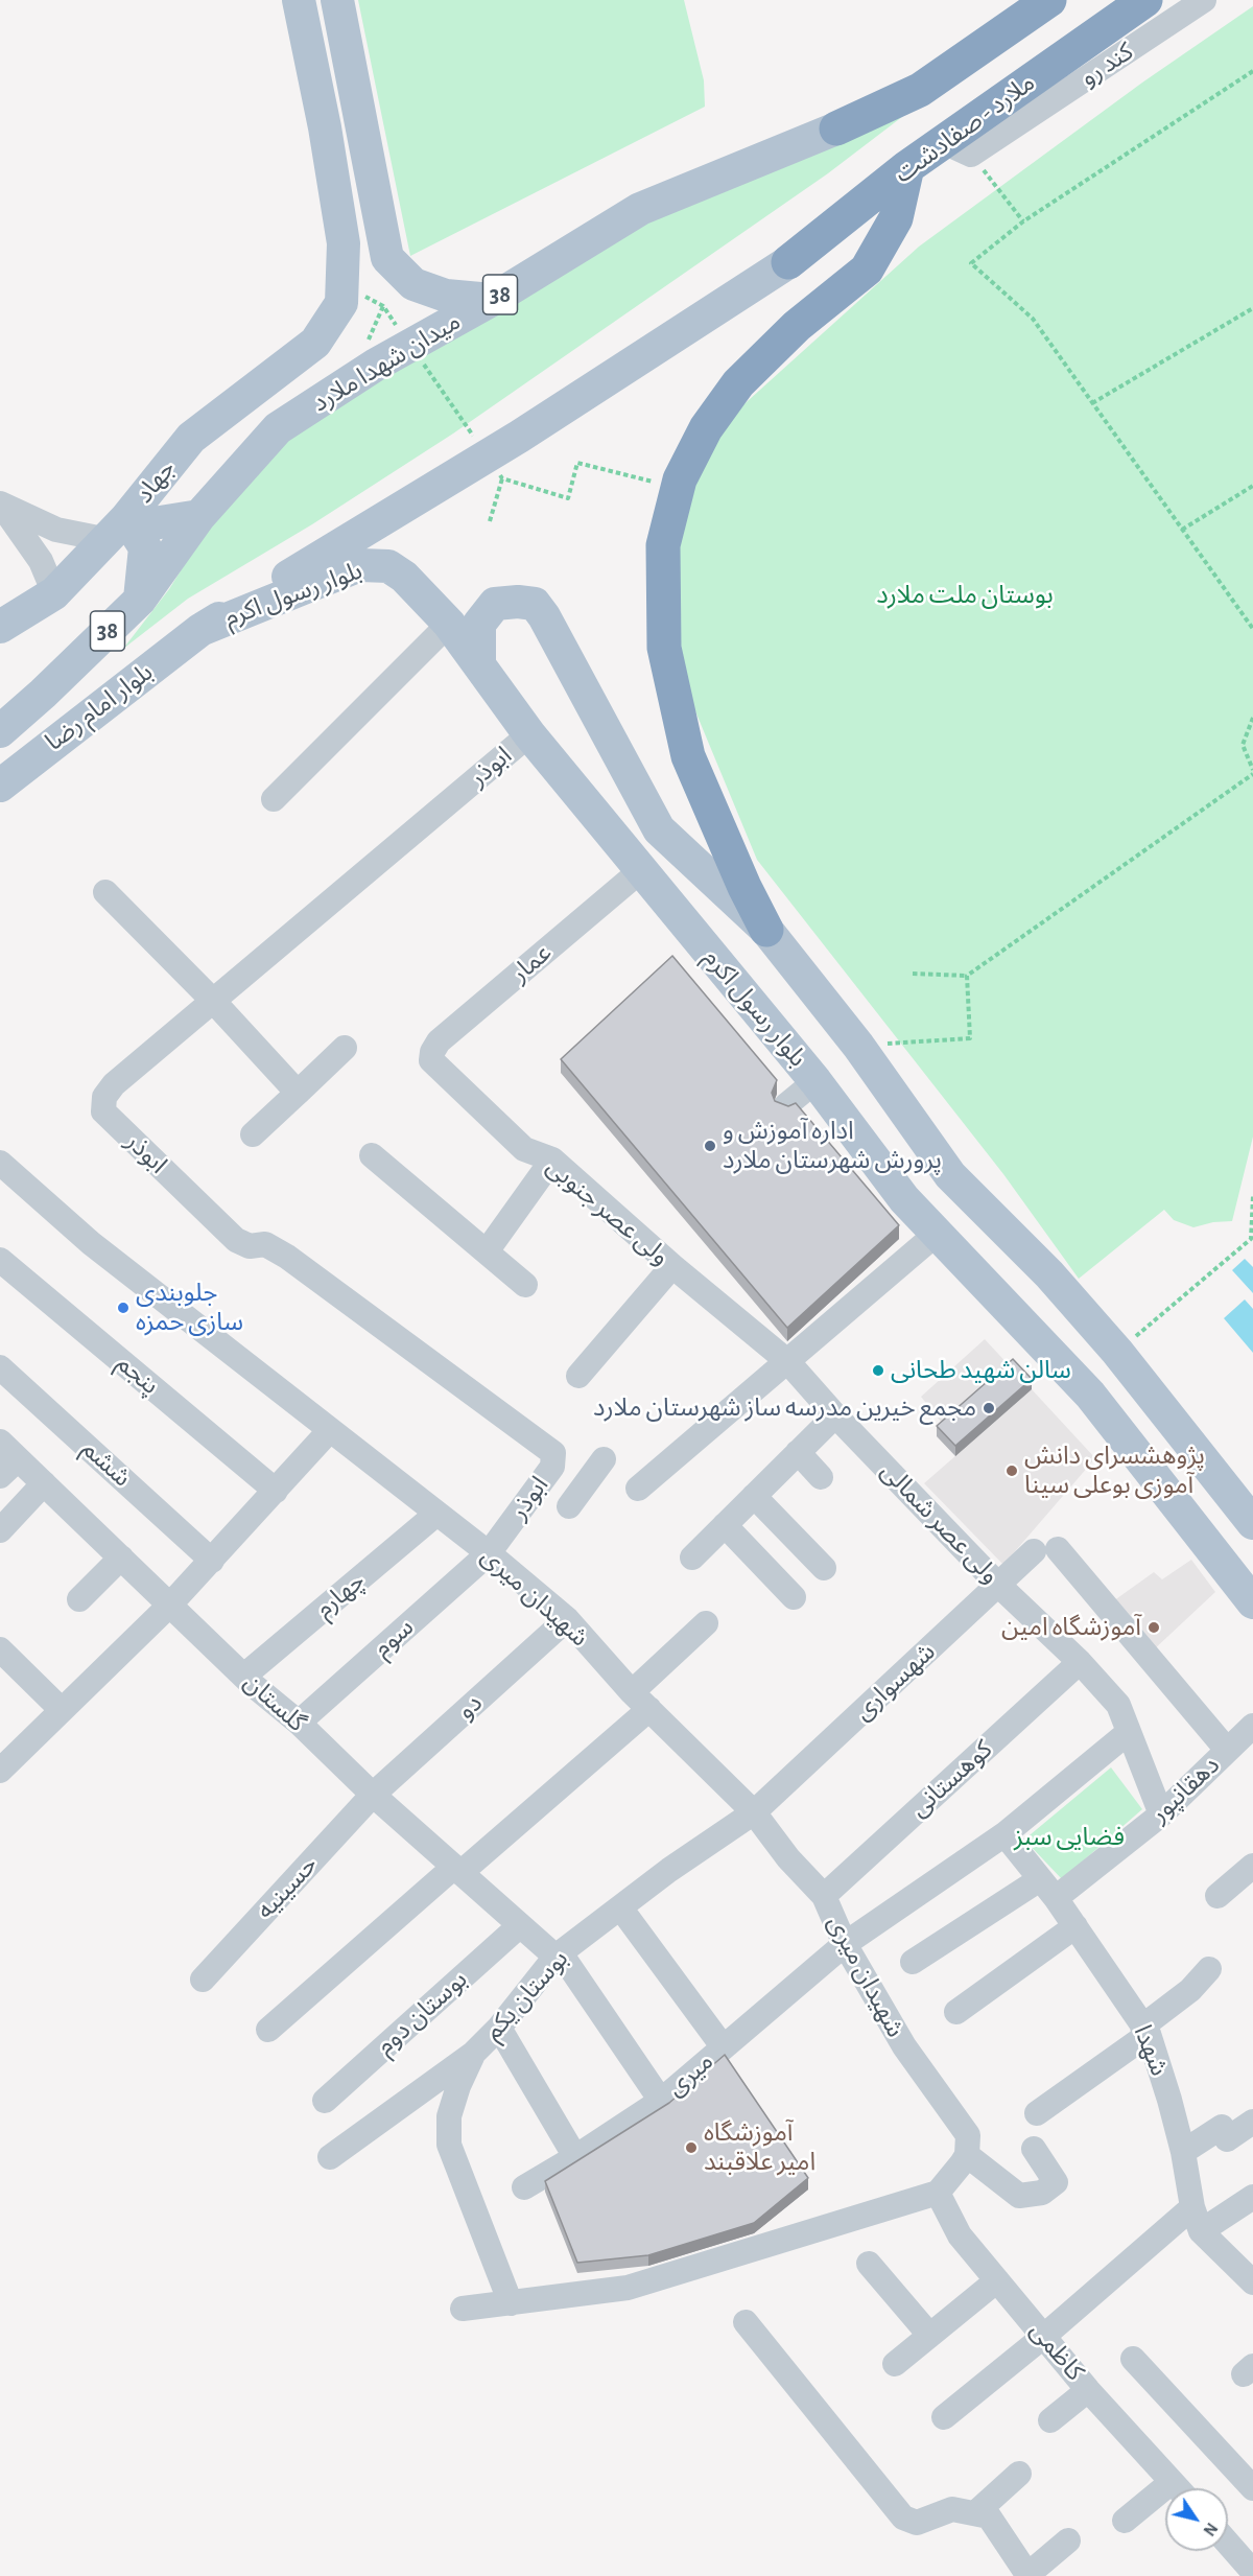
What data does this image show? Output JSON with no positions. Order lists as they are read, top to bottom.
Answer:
{
  "streets": {
    "highway": ["ملارد - صفادشت", "38"],
    "main road": [
      "میدان شهدا ملارد",
      "جهاد",
      "بلوار رسول اکرم",
      "بلوار امام رضا"
    ],
    "street": [
      "کند رو",
      "ابوذر",
      "عمار",
      "ولی عصر جنوبی",
      "پنجم",
      "ششم",
      "ولی عصر شمالی",
      "چهارم",
      "شهیدان میری",
      "سوم",
      "شهسواری",
      "گلستان",
      "دو",
      "کوهستانی",
      "دهقانپور",
      "حسینیه",
      "بوستان یکم",
      "بوستان دوم",
      "شهدا",
      "میری",
      "کاظمی"
    ]
  },
  "crossings": [
    ["کند رو", "ملارد - صفادشت"],
    ["ملارد - صفادشت", "38"],
    ["38", "میدان شهدا ملارد"],
    ["38", "بلوار رسول اکرم"],
    ["38", "بلوار امام رضا"],
    ["میدان شهدا ملارد", "بلوار امام رضا"],
    ["بلوار رسول اکرم", "بلوار امام رضا"],
    ["بلوار رسول اکرم", "ابوذر"],
    ["بلوار رسول اکرم", "عمار"],
    ["ابوذر", "شهیدان میری"],
    ["ابوذر", "سوم"],
    ["عمار", "ولی عصر جنوبی"],
    ["ولی عصر جنوبی", "ولی عصر شمالی"],
    ["ولی عصر شمالی", "شهسواری"],
    ["ولی عصر شمالی", "کوهستانی"],
    ["ولی عصر شمالی", "دهقانپور"],
    ["چهارم", "شهیدان میری"],
    ["چهارم", "گلستان"],
    ["شهیدان میری", "سوم"],
    ["شهیدان میری", "شهسواری"],
    ["شهیدان میری", "دو"],
    ["شهیدان میری", "کوهستانی"],
    ["شهیدان میری", "بوستان یکم"],
    ["شهیدان میری", "میری"],
    ["سوم", "گلستان"],
    ["شهسواری", "دهقانپور"],
    ["شهسواری", "بوستان یکم"],
    ["گلستان", "دو"],
    ["گلستان", "حسینیه"],
    ["گلستان", "بوستان یکم"],
    ["گلستان", "بوستان دوم"],
    ["گلستان", "میری"],
    ["دو", "حسینیه"],
    ["دهقانپور", "شهدا"]
  ],
  "parks": ["بوستان ملت ملارد", "فضایی سبز"],
  "places": [
    "اداره آموزش و پرورش شهرستان ملارد",
    "جلوبندی سازی حمزه",
    "سالن شهید طحانی",
    "مجمع خیرین مدرسه ساز شهرستان ملارد",
    "پژوهشسرای دانش آموزی بوعلی سینا",
    "آموزشگاه امین",
    "آموزشگاه امیر علاقبند"
  ],
  "north": "bottom right"
}
